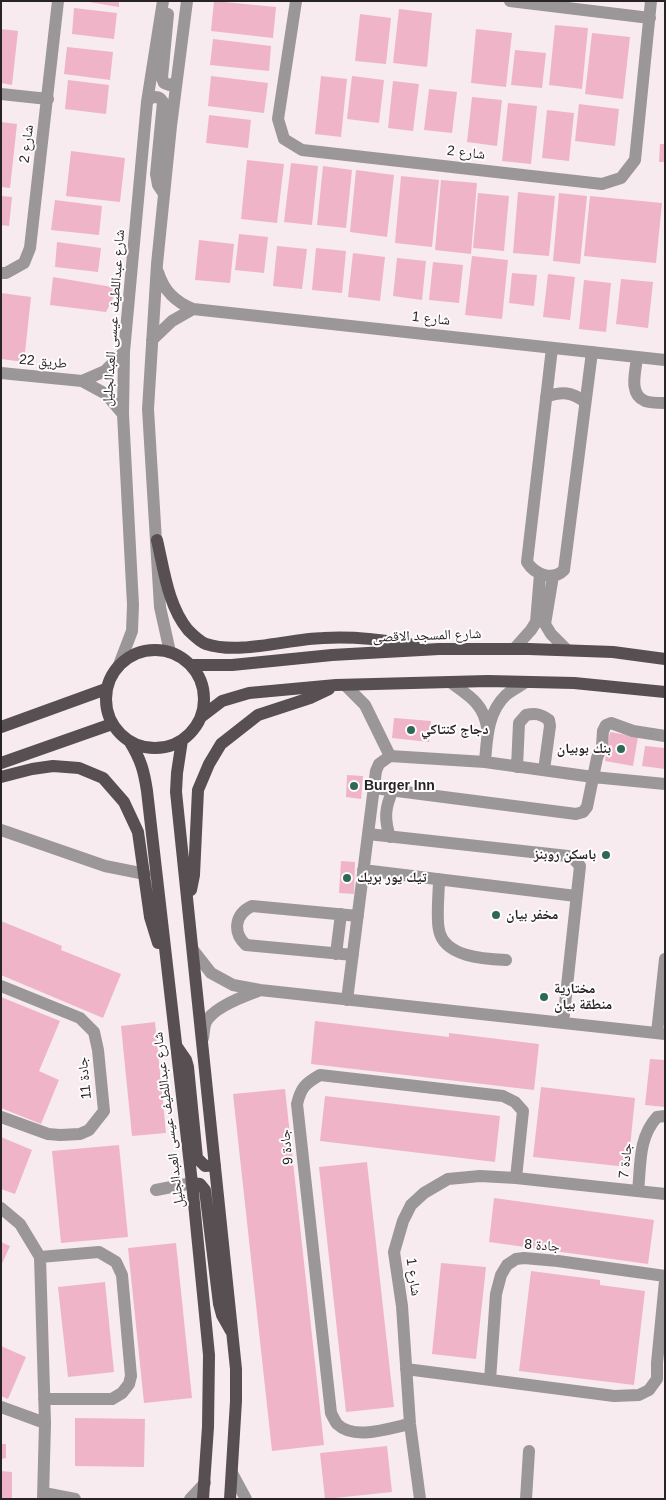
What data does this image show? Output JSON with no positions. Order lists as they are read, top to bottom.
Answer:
{
  "streets": {
    "main road": ["شارع عبداللطيف عيسى العبدالجليل", "شارع المسجد الاقصى"],
    "street": [
      "شارع 2",
      "شارع 1",
      "طريق 22",
      "جادة 11",
      "جادة 9",
      "جادة 7",
      "جادة 8"
    ]
  },
  "crossings": [
    ["شارع عبداللطيف عيسى العبدالجليل", "طريق 22"],
    ["شارع عبداللطيف عيسى العبدالجليل", "شارع المسجد الاقصى"],
    ["شارع 1", "جادة 9"],
    ["شارع 1", "جادة 7"]
  ],
  "places": [
    "دجاج كنتاكي",
    "بنك بوبيان",
    "Burger Inn",
    "باسكن روبنز",
    "تيك يور بريك",
    "مخفر بيان",
    "مختارية منطقة بيان"
  ]
}
